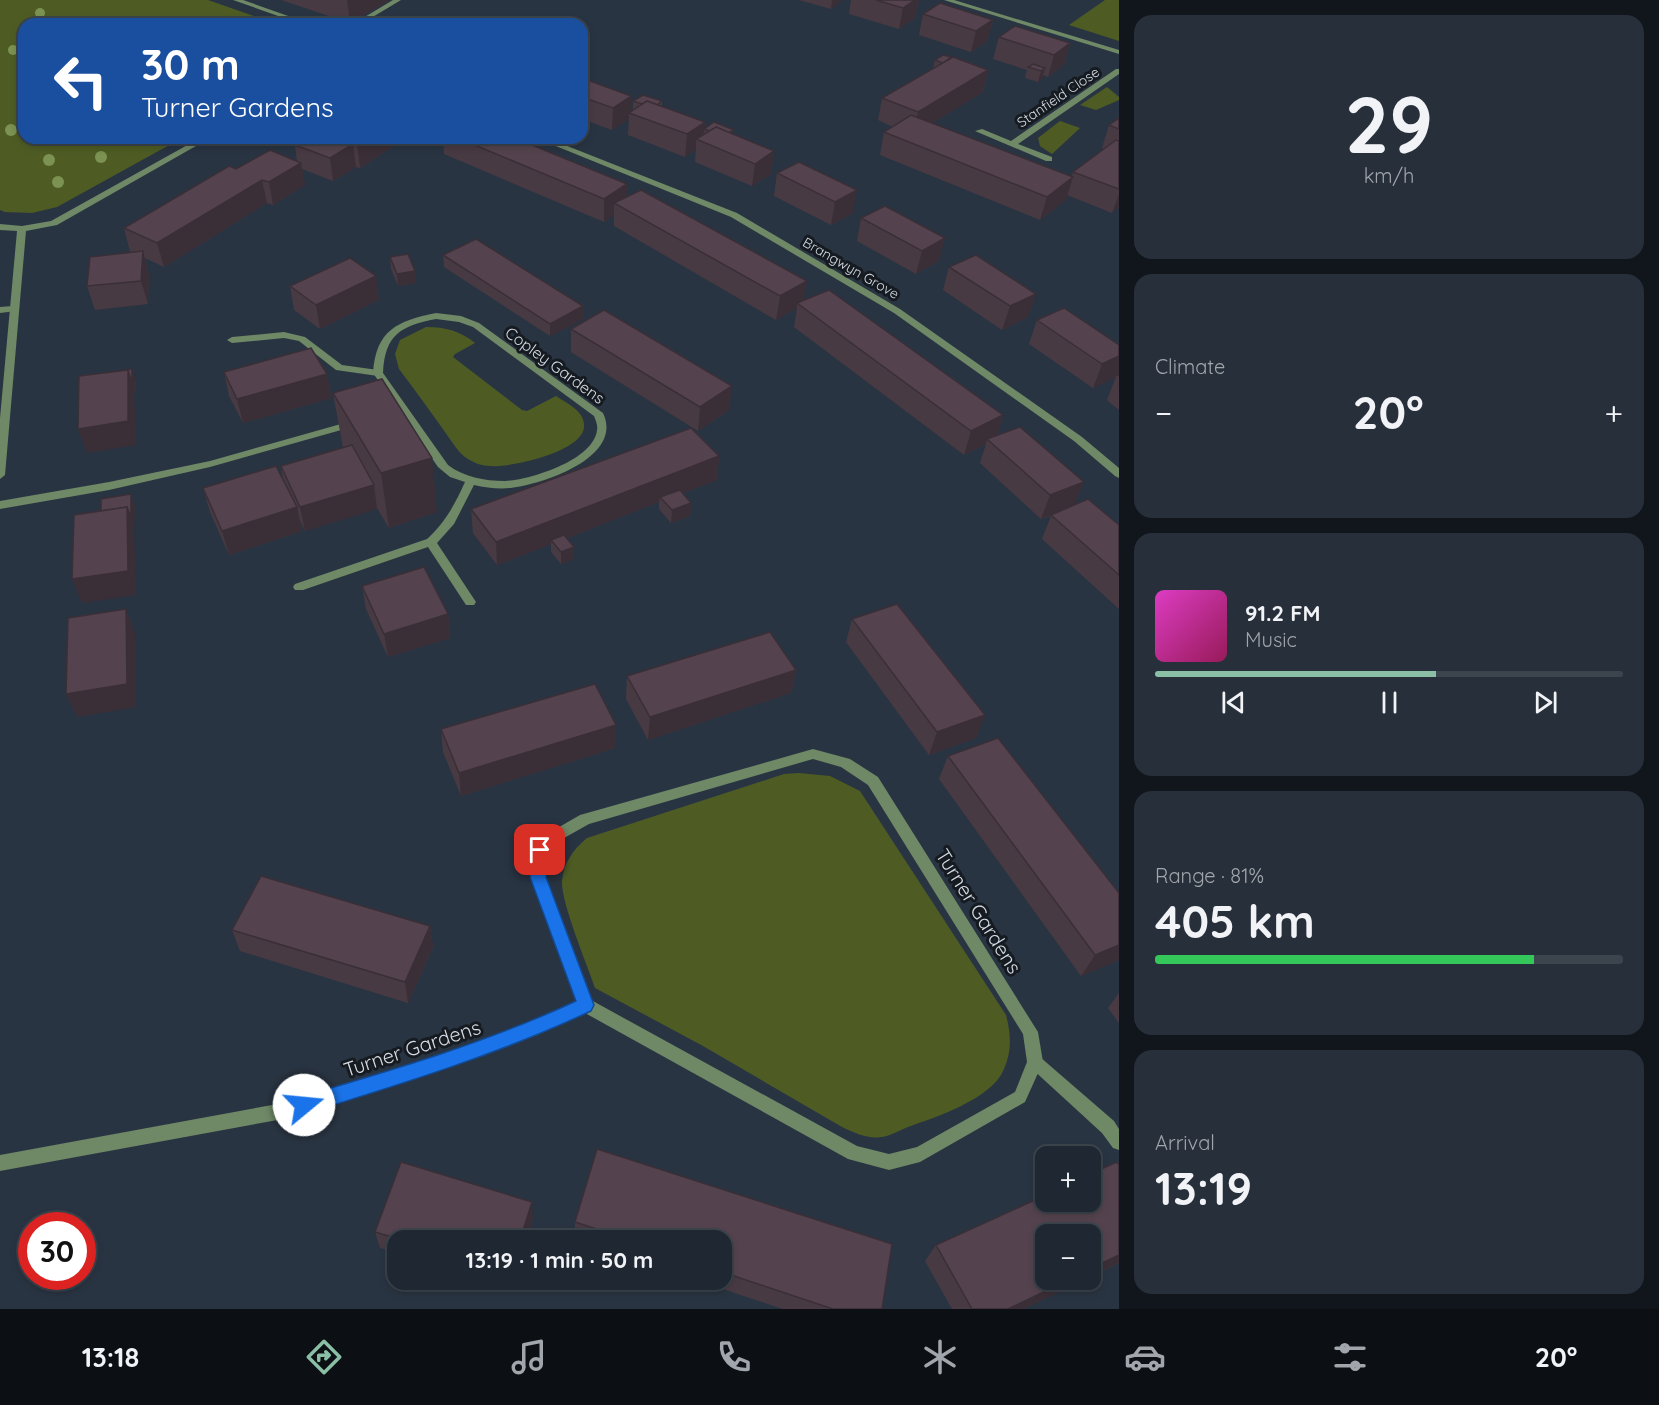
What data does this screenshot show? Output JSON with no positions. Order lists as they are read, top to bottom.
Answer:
{
  "streets": {
    "street": [
      "Stanfield Close",
      "Brangwyn Grove",
      "Copley Gardens",
      "Turner Gardens"
    ]
  },
  "page": {
    "tile": [
      ["29", "km/h"],
      "Climate",
      ["Range · 81%", "405 km"],
      ["Arrival", "13:19"]
    ],
    "turn": ["30 m", "Turner Gardens"],
    "heat": ["−", "20°", "+"],
    "song": ["91.2 FM", "Music"],
    "map_buttons": ["+", "−"],
    "limit": "30",
    "trip": "13:19 · 1 min · 50 m",
    "tabs": ["13:18", "20°"]
  }
}
